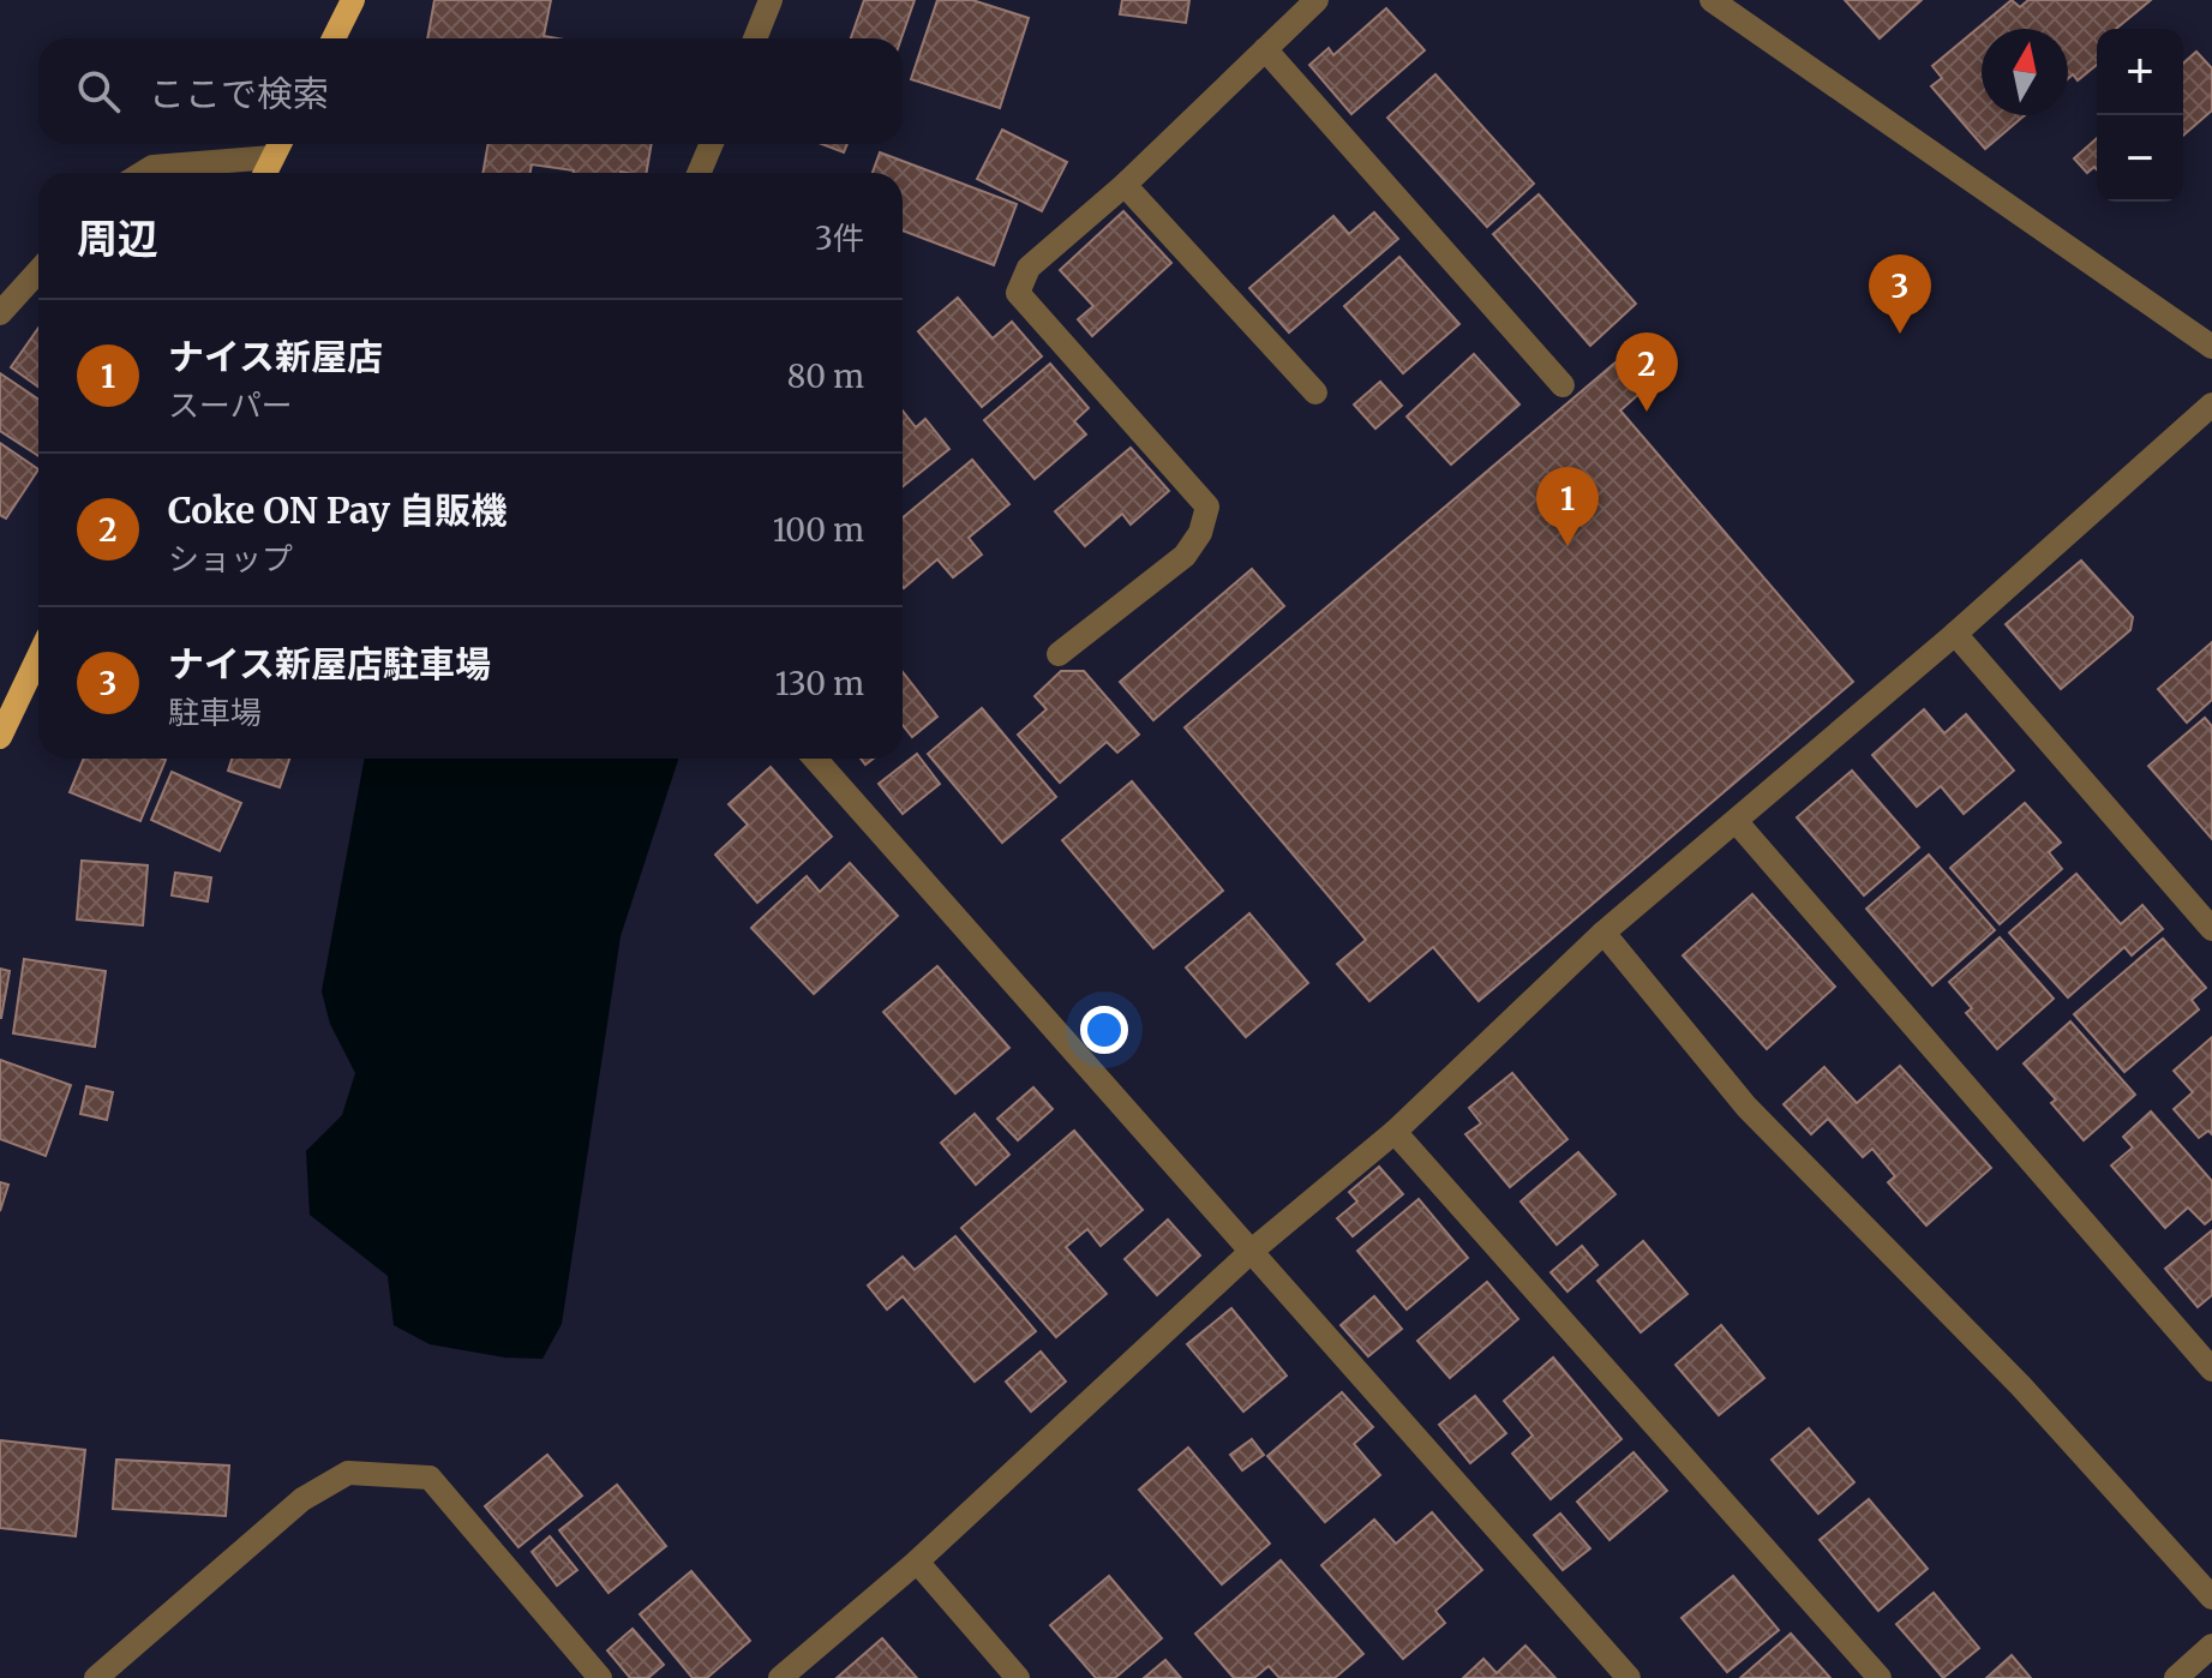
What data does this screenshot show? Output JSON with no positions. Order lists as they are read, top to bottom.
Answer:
{
  "north": "top",
  "page": {
    "map_buttons": ["+", "−"],
    "search": "ここで検索",
    "heading": ["周辺", "3件"],
    "pins": ["3", "2", "1"],
    "list": [
      {
        "mark": "1",
        "name": "ナイス新屋店",
        "note": "スーパー",
        "value": "80 m"
      },
      {
        "mark": "2",
        "name": "Coke ON Pay 自販機",
        "note": "ショップ",
        "value": "100 m"
      },
      {
        "mark": "3",
        "name": "ナイス新屋店駐車場",
        "note": "駐車場",
        "value": "130 m"
      }
    ]
  }
}
